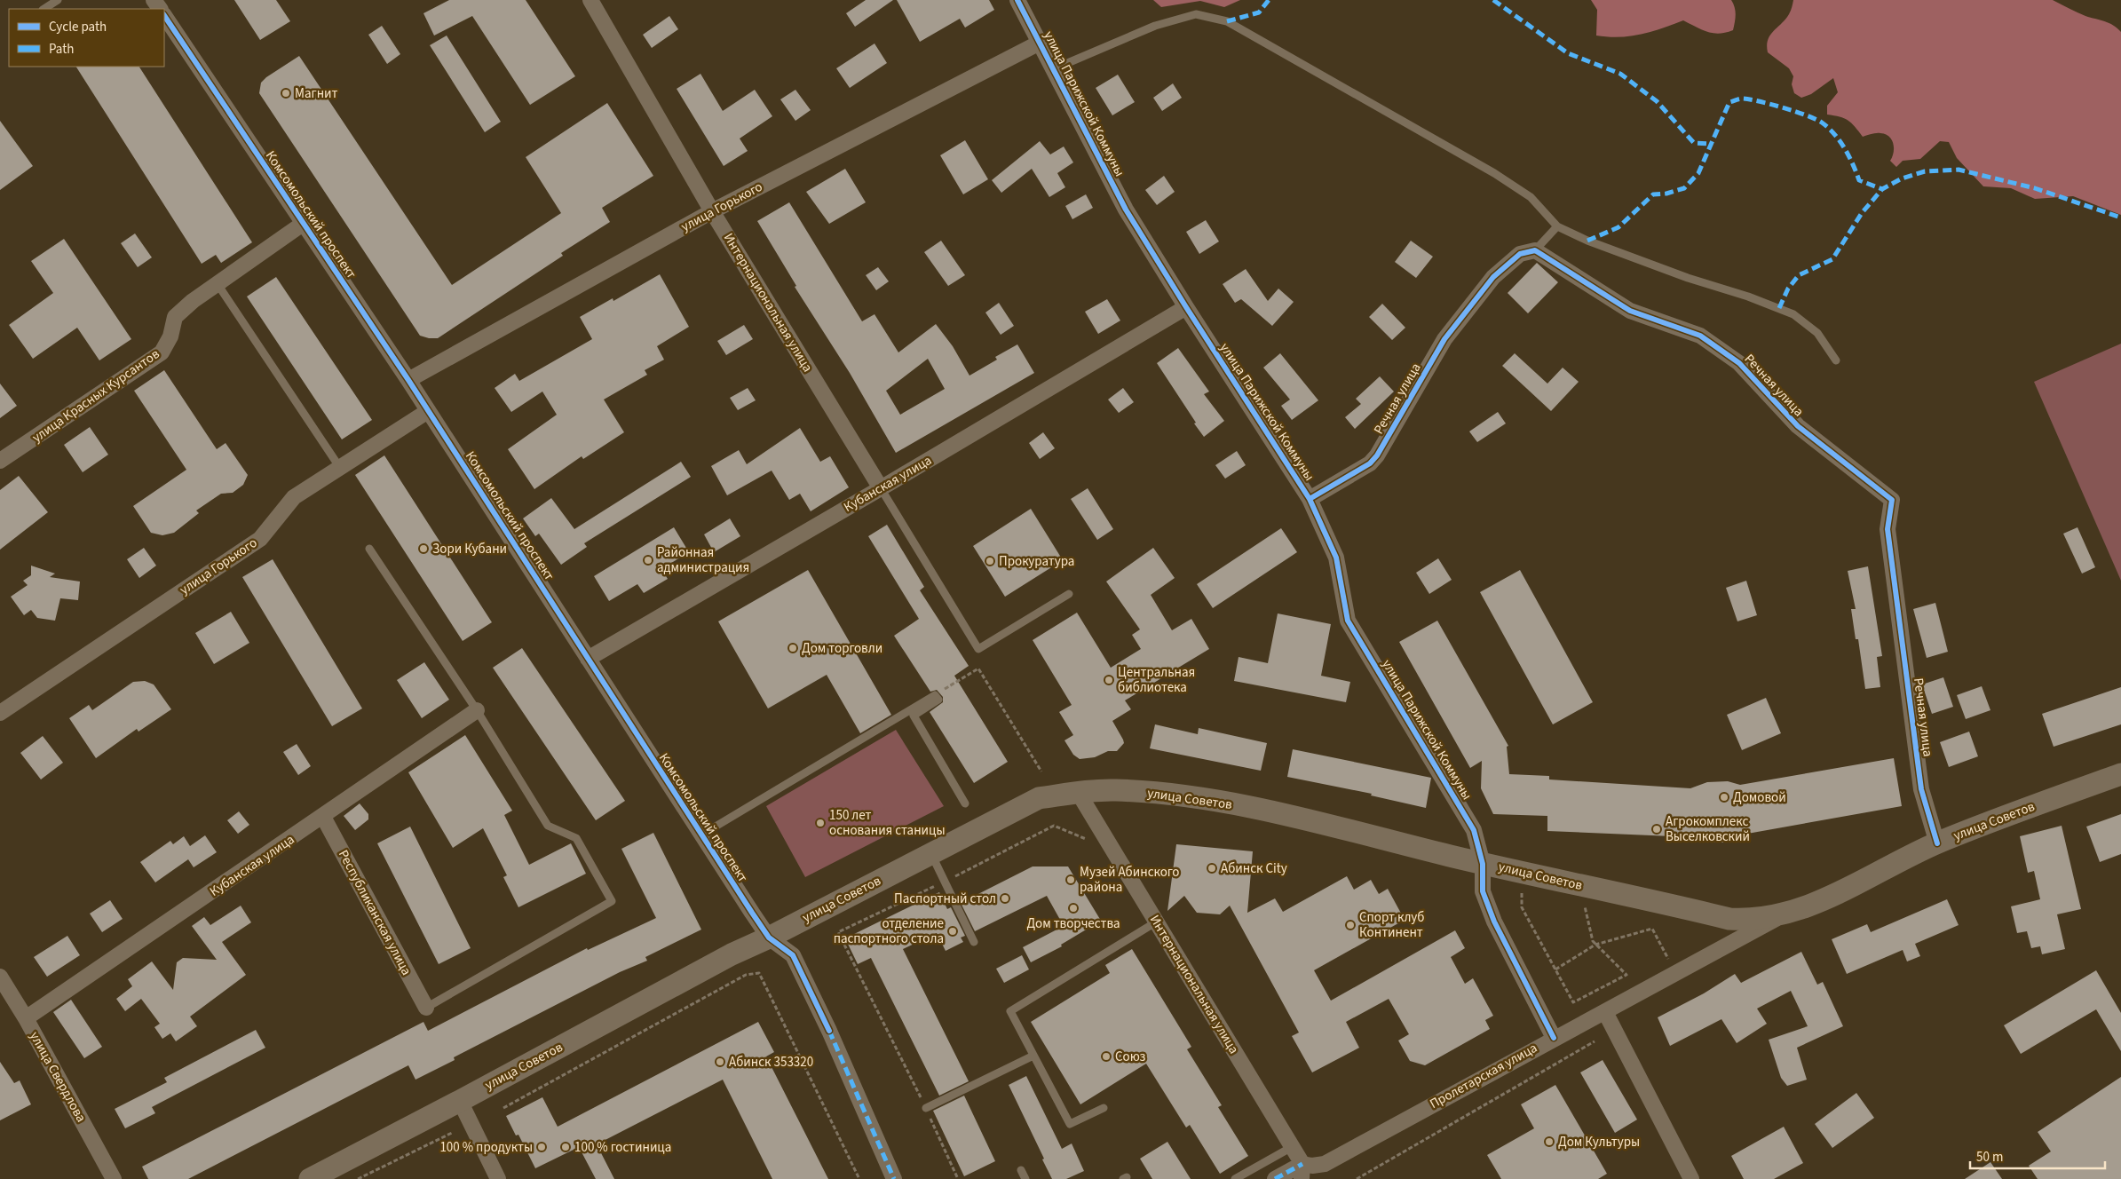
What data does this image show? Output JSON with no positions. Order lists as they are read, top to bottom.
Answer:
{
  "streets": {
    "main road": ["улица Советов"],
    "street": [
      "улица Парижской Коммуны",
      "улица Горького",
      "Комсомольский проспект",
      "Интернациональная улица",
      "Речная улица",
      "улица Красных Курсантов",
      "Кубанская улица",
      "Республиканская улица",
      "Пролетарская улица",
      "улица Свердлова"
    ]
  },
  "crossings": [
    ["улица Парижской Коммуны", "улица Горького"],
    ["улица Парижской Коммуны", "Речная улица"],
    ["улица Парижской Коммуны", "Кубанская улица"],
    ["улица Парижской Коммуны", "улица Советов"],
    ["улица Парижской Коммуны", "Пролетарская улица"],
    ["улица Горького", "Комсомольский проспект"],
    ["улица Горького", "Интернациональная улица"],
    ["Комсомольский проспект", "улица Красных Курсантов"],
    ["Комсомольский проспект", "Кубанская улица"],
    ["Комсомольский проспект", "улица Советов"],
    ["Интернациональная улица", "Кубанская улица"],
    ["Интернациональная улица", "улица Советов"],
    ["Интернациональная улица", "Пролетарская улица"],
    ["Речная улица", "улица Советов"],
    ["Кубанская улица", "Республиканская улица"],
    ["Кубанская улица", "улица Свердлова"],
    ["улица Советов", "Пролетарская улица"]
  ],
  "places": [
    "Магнит",
    "Зори Кубани",
    "Районная администрация",
    "Прокуратура",
    "Дом торговли",
    "Центральная библиотека",
    "Домовой",
    "150 лет основания станицы",
    "Агрокомплекс Выселковский",
    "Абинск City",
    "Музей Абинского района",
    "Паспортный стол",
    "Дом творчества",
    "Спорт клуб Континент",
    "отделение паспортного стола",
    "Союз",
    "Абинск 353320",
    "Дом Культуры",
    "100 % продукты",
    "100 % гостиница"
  ],
  "legend": ["Cycle path", "Path"],
  "scale_bar": "50 m"
}
